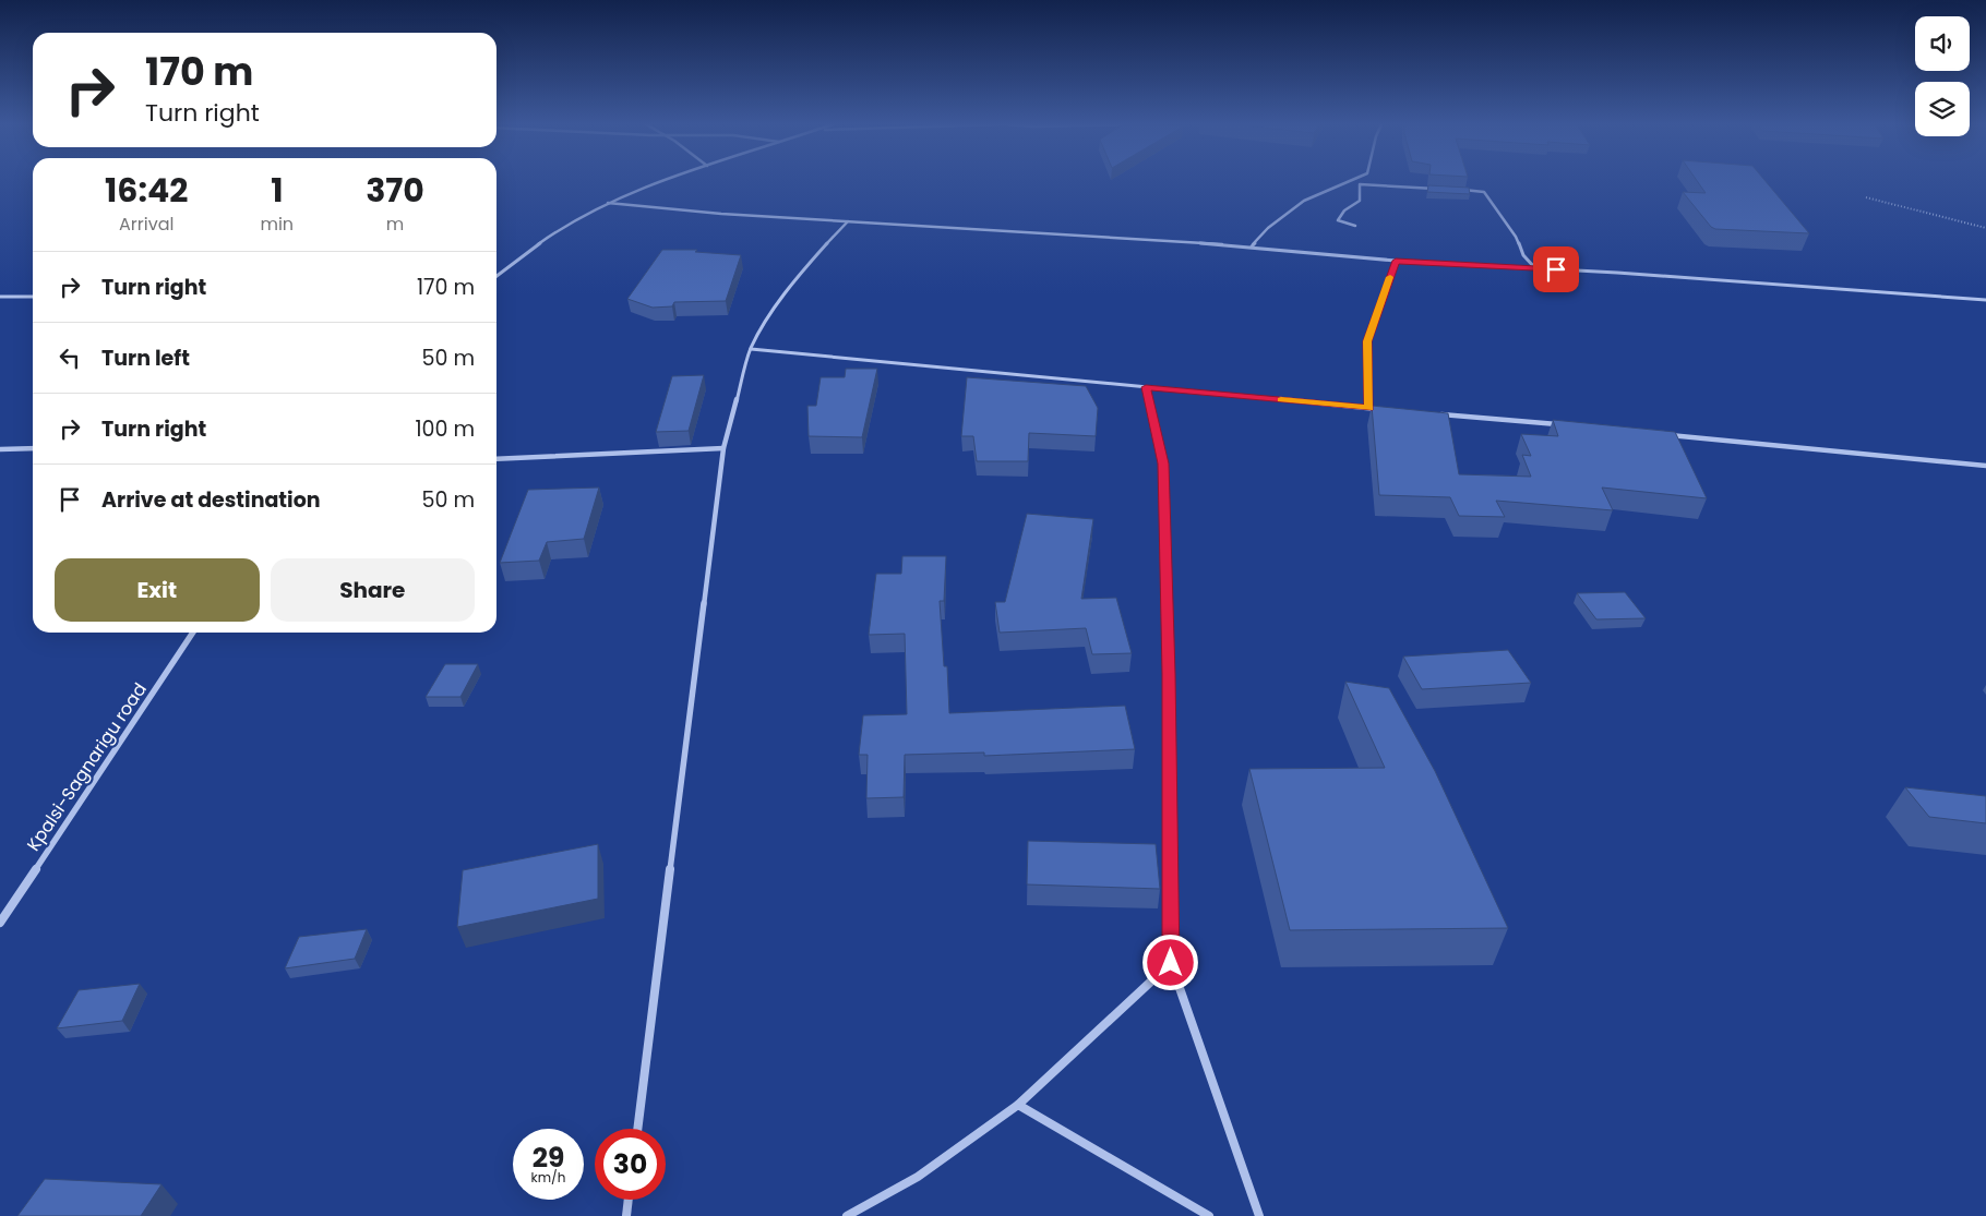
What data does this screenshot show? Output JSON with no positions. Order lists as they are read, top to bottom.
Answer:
{
  "streets": {
    "street": ["Kpalsi-Sagnarigu road"]
  },
  "page": {
    "turn": ["170 m", "Turn right"],
    "eta": [
      "16:42",
      "Arrival",
      "1",
      "min",
      "370",
      "m"
    ],
    "list": [
      {
        "name": "Turn right",
        "value": "170 m"
      },
      {
        "name": "Turn left",
        "value": "50 m"
      },
      {
        "name": "Turn right",
        "value": "100 m"
      },
      {
        "name": "Arrive at destination",
        "value": "50 m"
      }
    ],
    "buttons": ["Exit", "Share"],
    "speed": "29 km/h",
    "limit": "30"
  }
}
